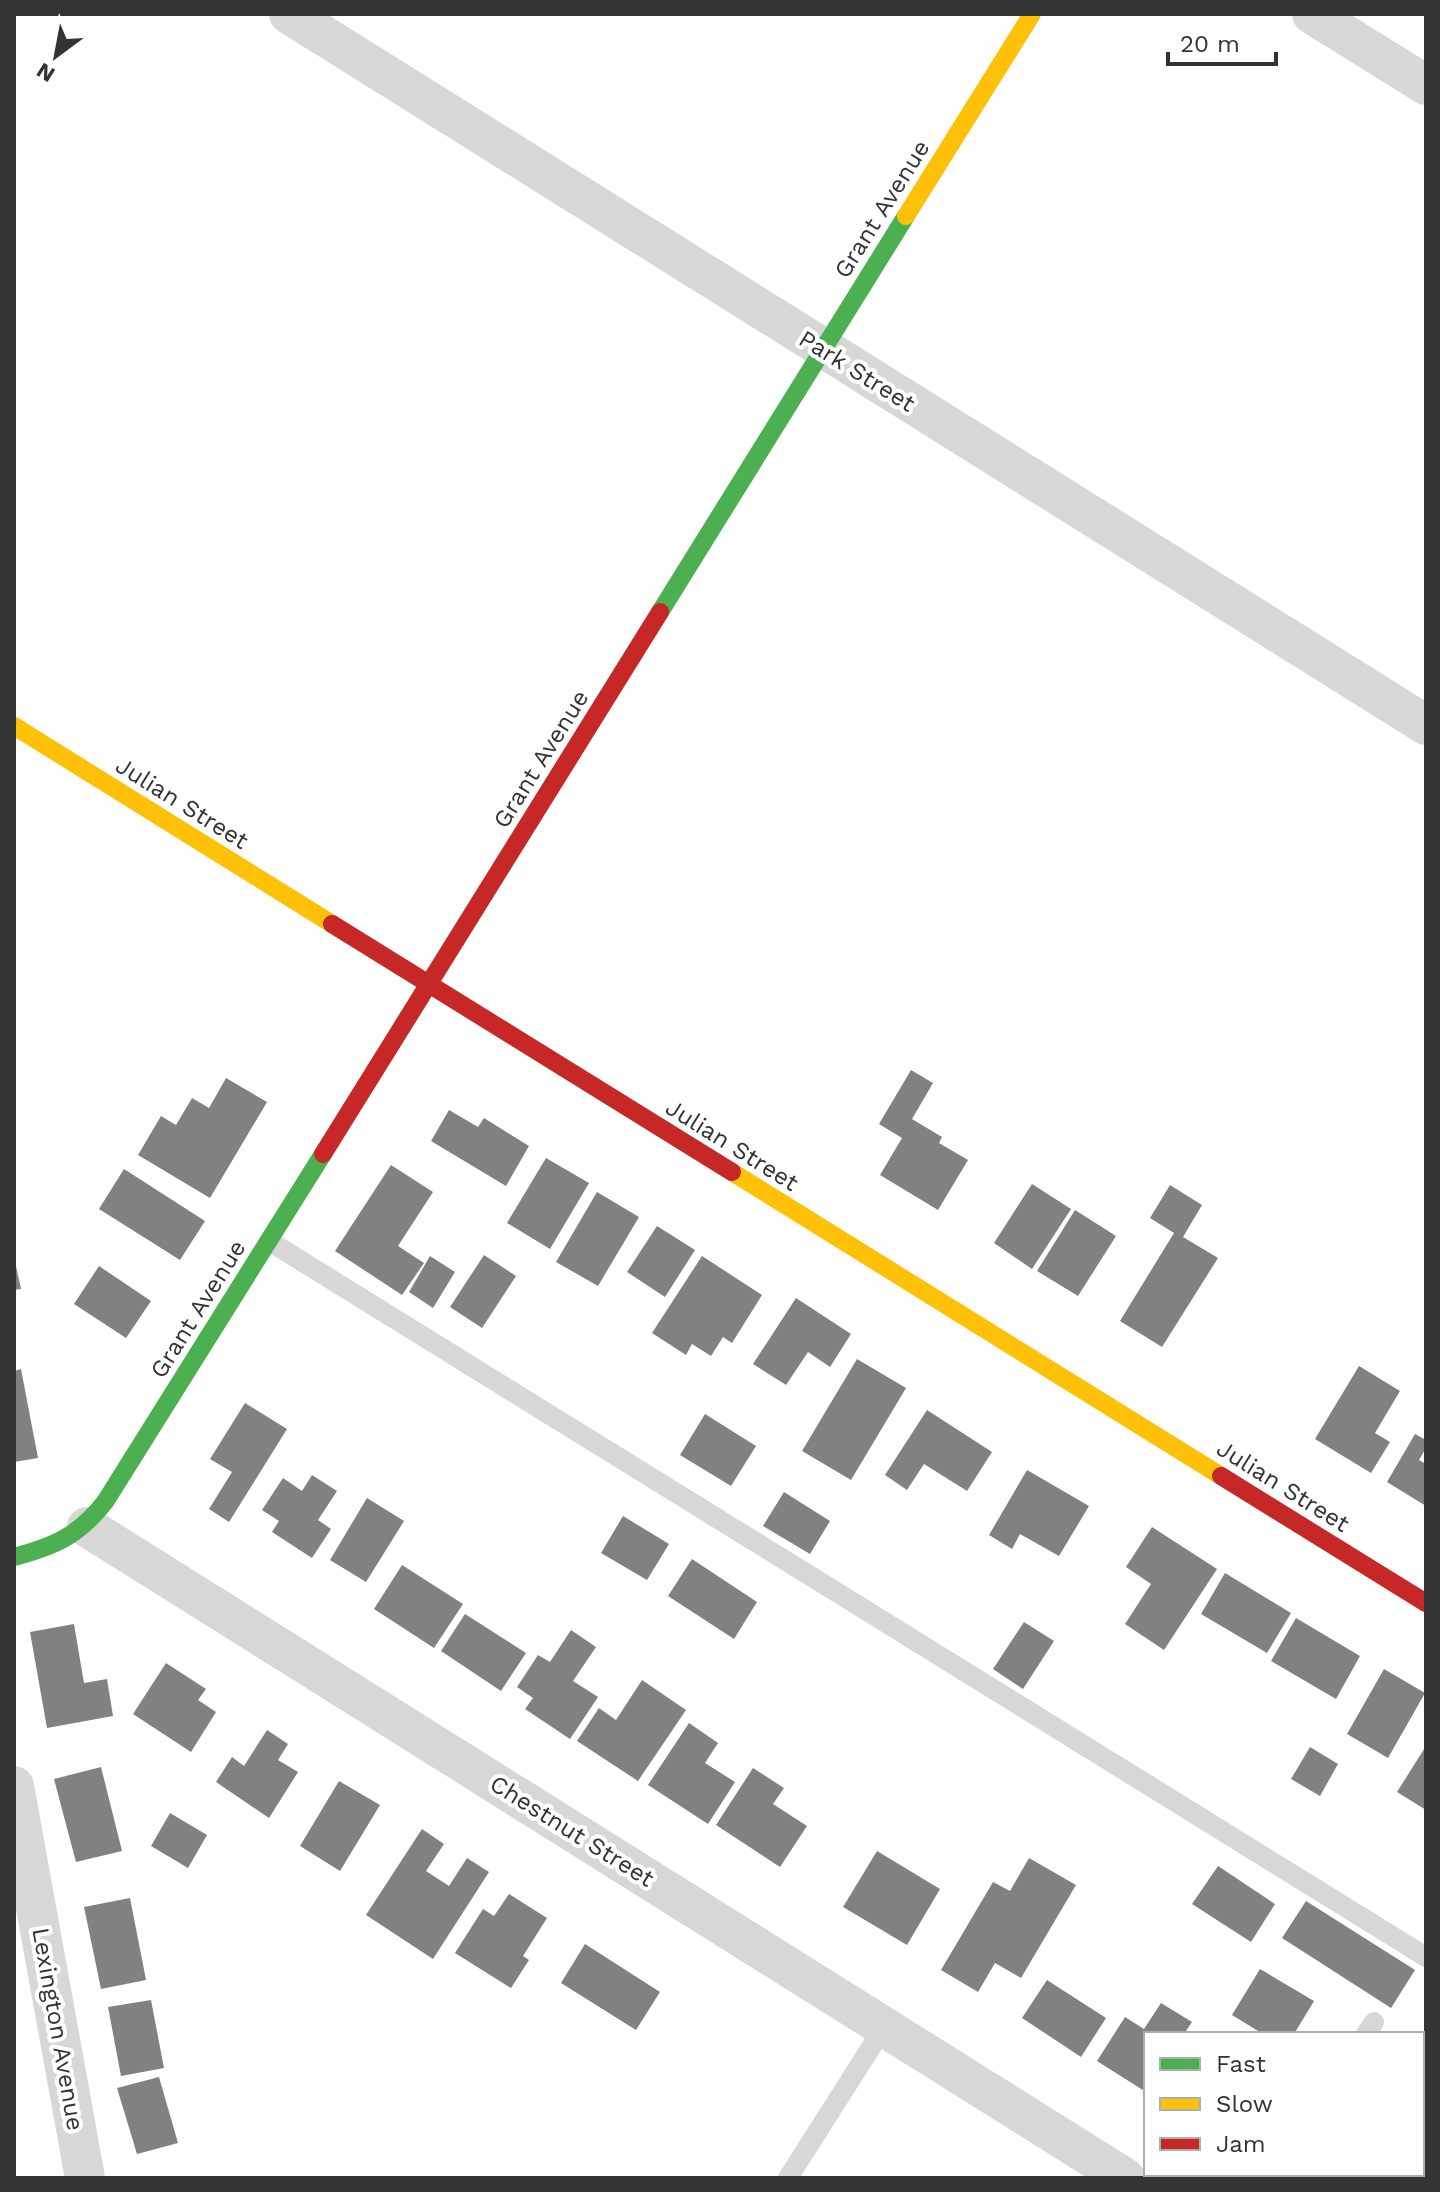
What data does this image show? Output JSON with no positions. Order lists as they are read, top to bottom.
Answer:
{
  "streets": {
    "street": [
      "Grant Avenue",
      "Park Street",
      "Julian Street",
      "Chestnut Street",
      "Lexington Avenue"
    ]
  },
  "crossings": [
    ["Grant Avenue", "Park Street"],
    ["Grant Avenue", "Julian Street"],
    ["Grant Avenue", "Chestnut Street"]
  ],
  "legend": ["Fast", "Slow", "Jam"],
  "scale_bar": "20 m",
  "north": "bottom left"
}
